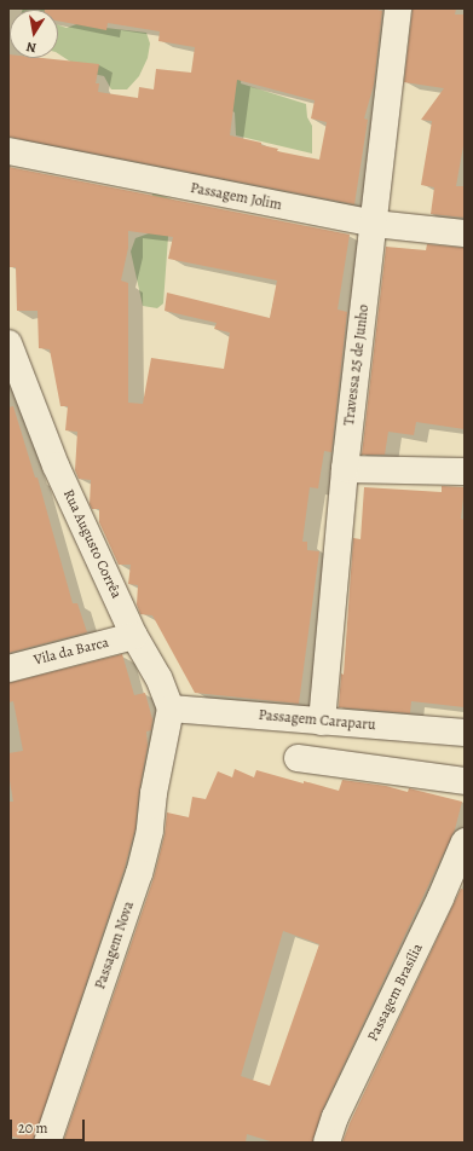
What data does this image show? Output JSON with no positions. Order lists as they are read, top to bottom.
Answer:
{
  "streets": {
    "street": [
      "Passagem Jolim",
      "Travessa 25 de Junho",
      "Rua Augusto Corrêa",
      "Vila da Barca",
      "Passagem Caraparu",
      "Passagem Nova",
      "Passagem Brasília"
    ]
  },
  "crossings": [
    ["Passagem Jolim", "Travessa 25 de Junho"],
    ["Travessa 25 de Junho", "Passagem Caraparu"],
    ["Rua Augusto Corrêa", "Vila da Barca"],
    ["Rua Augusto Corrêa", "Passagem Caraparu"],
    ["Rua Augusto Corrêa", "Passagem Nova"]
  ],
  "scale_bar": "20 m",
  "north": "bottom"
}
